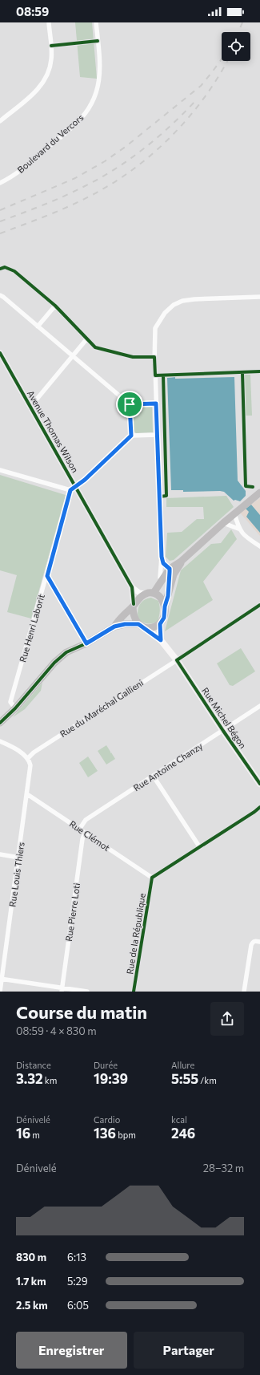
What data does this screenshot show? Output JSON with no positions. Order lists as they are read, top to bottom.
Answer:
{
  "streets": {
    "main road": ["Rue Michel Bégon"],
    "street": [
      "Boulevard du Vercors",
      "Avenue Thomas Wilson",
      "Rue Henri Laborit",
      "Rue du Maréchal Gallieni",
      "Rue Antoine Chanzy",
      "Rue Clémot",
      "Rue Louis Thiers",
      "Rue Pierre Loti",
      "Rue de la République"
    ]
  },
  "crossings": [
    ["Avenue Thomas Wilson", "Rue Michel Bégon"],
    ["Rue du Maréchal Gallieni", "Rue Michel Bégon"],
    ["Rue du Maréchal Gallieni", "Rue Louis Thiers"],
    ["Rue Michel Bégon", "Rue Antoine Chanzy"],
    ["Rue Antoine Chanzy", "Rue Clémot"],
    ["Rue Clémot", "Rue Louis Thiers"],
    ["Rue Clémot", "Rue Pierre Loti"],
    ["Rue Clémot", "Rue de la République"]
  ],
  "page": {
    "status": "08:59",
    "heading": ["Course du matin", "08:59 · 4 × 830 m"],
    "stats": [
      ["Distance", "3.32 km"],
      ["Durée", "19:39"],
      ["Allure", "5:55 /km"],
      ["Dénivelé", "16 m"],
      ["Cardio", "136 bpm"],
      ["kcal", "246"]
    ],
    "chart": ["Dénivelé", "28–32 m"],
    "list": [
      {
        "name": "830 m",
        "note": "6:13"
      },
      {
        "name": "1.7 km",
        "note": "5:29"
      },
      {
        "name": "2.5 km",
        "note": "6:05"
      }
    ],
    "buttons": ["Enregistrer", "Partager"]
  }
}
